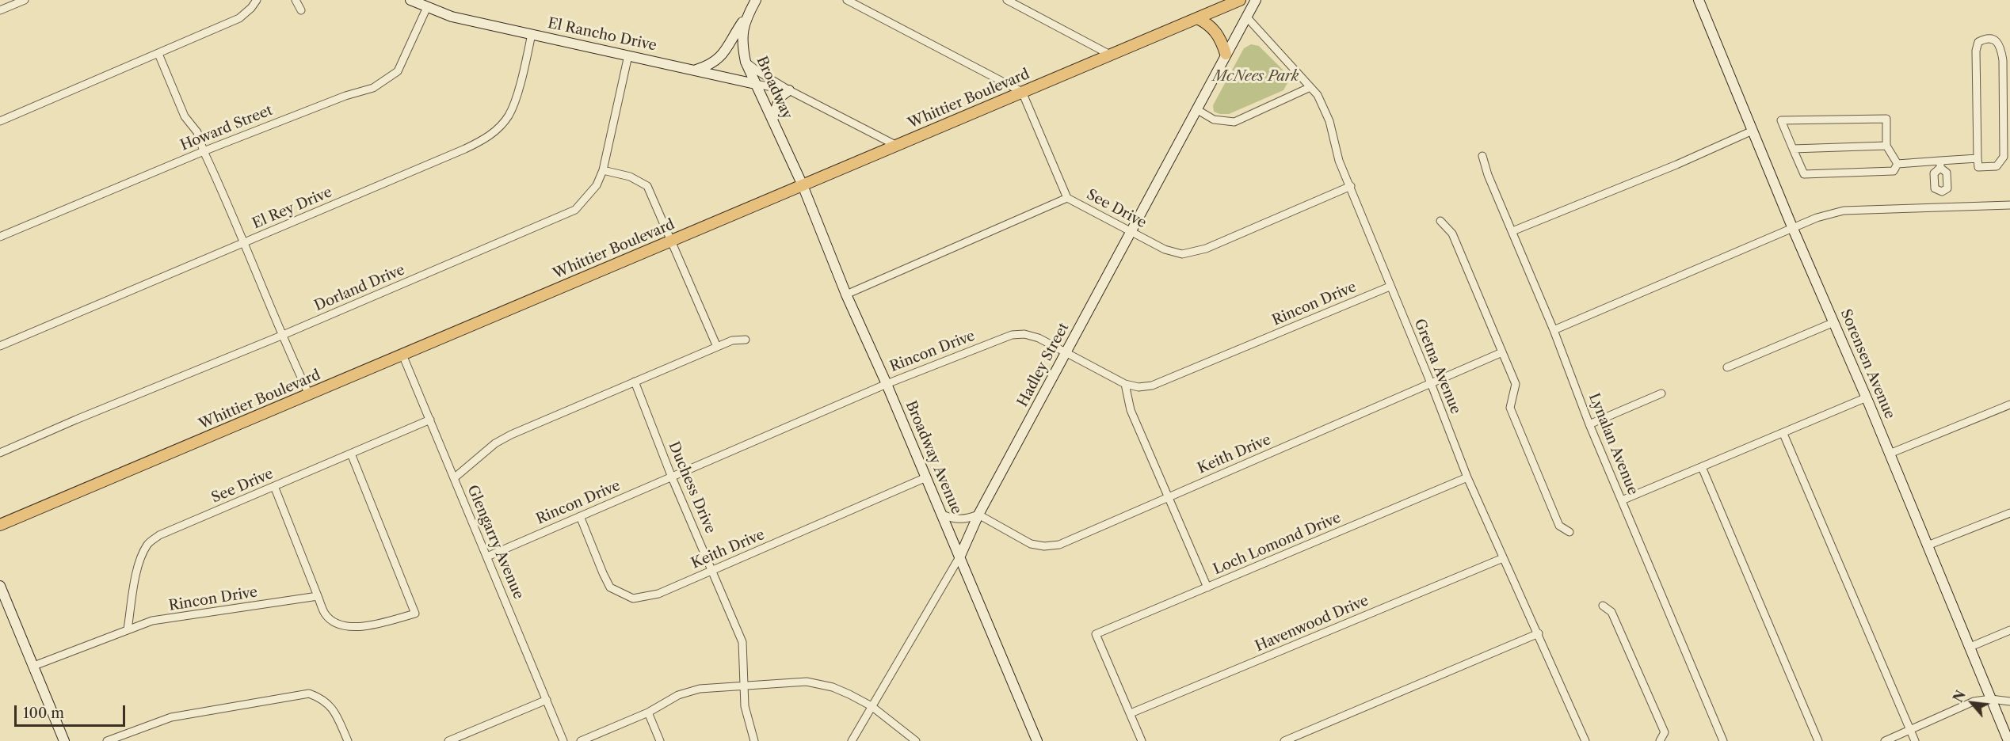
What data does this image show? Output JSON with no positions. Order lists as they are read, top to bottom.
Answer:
{
  "streets": {
    "main road": ["Whittier Boulevard"],
    "street": [
      "El Rancho Drive",
      "Broadway",
      "Howard Street",
      "El Rey Drive",
      "See Drive",
      "Dorland Drive",
      "Rincon Drive",
      "Sorensen Avenue",
      "Hadley Street",
      "Gretna Avenue",
      "Lynalan Avenue",
      "Keith Drive",
      "Broadway Avenue",
      "Duchess Drive",
      "Glengarry Avenue",
      "Loch Lomond Drive",
      "Havenwood Drive"
    ]
  },
  "crossings": [
    ["El Rancho Drive", "Broadway"],
    ["El Rancho Drive", "Whittier Boulevard"],
    ["El Rancho Drive", "Howard Street"],
    ["El Rancho Drive", "El Rey Drive"],
    ["El Rancho Drive", "Dorland Drive"],
    ["Broadway", "Whittier Boulevard"],
    ["Broadway", "Broadway Avenue"],
    ["Whittier Boulevard", "Broadway Avenue"],
    ["Whittier Boulevard", "Glengarry Avenue"],
    ["See Drive", "Rincon Drive"],
    ["See Drive", "Hadley Street"],
    ["See Drive", "Gretna Avenue"],
    ["See Drive", "Broadway Avenue"],
    ["See Drive", "Glengarry Avenue"],
    ["Rincon Drive", "Hadley Street"],
    ["Rincon Drive", "Gretna Avenue"],
    ["Rincon Drive", "Keith Drive"],
    ["Rincon Drive", "Broadway Avenue"],
    ["Rincon Drive", "Duchess Drive"],
    ["Rincon Drive", "Glengarry Avenue"],
    ["Hadley Street", "Gretna Avenue"],
    ["Hadley Street", "Keith Drive"],
    ["Hadley Street", "Broadway Avenue"],
    ["Gretna Avenue", "Keith Drive"],
    ["Gretna Avenue", "Loch Lomond Drive"],
    ["Gretna Avenue", "Havenwood Drive"],
    ["Keith Drive", "Broadway Avenue"],
    ["Keith Drive", "Duchess Drive"],
    ["Loch Lomond Drive", "Havenwood Drive"]
  ],
  "parks": ["McNees Park"],
  "scale_bar": "100 m",
  "north": "top left"
}
